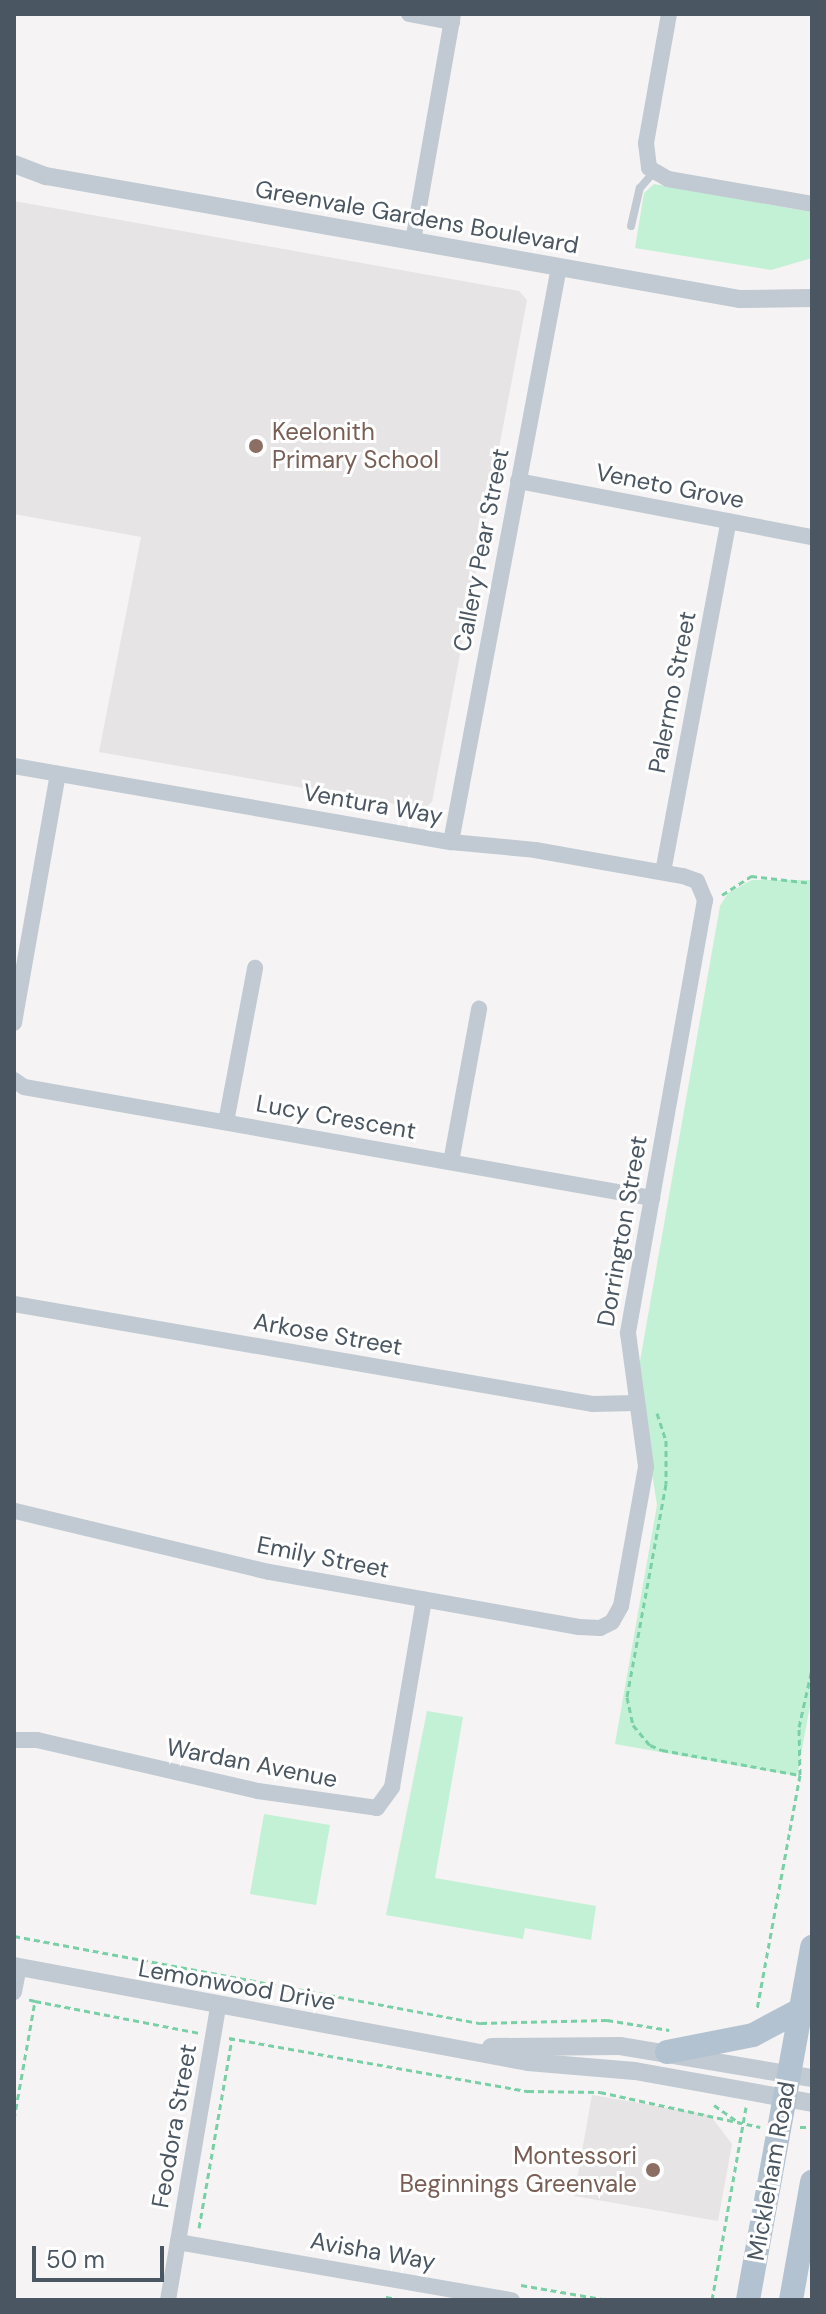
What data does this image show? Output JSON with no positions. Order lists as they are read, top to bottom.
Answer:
{
  "streets": {
    "main road": ["Mickleham Road"],
    "street": [
      "Greenvale Gardens Boulevard",
      "Veneto Grove",
      "Callery Pear Street",
      "Palermo Street",
      "Ventura Way",
      "Lucy Crescent",
      "Dorrington Street",
      "Arkose Street",
      "Emily Street",
      "Wardan Avenue",
      "Lemonwood Drive",
      "Feodora Street",
      "Avisha Way"
    ]
  },
  "crossings": [
    ["Greenvale Gardens Boulevard", "Callery Pear Street"],
    ["Veneto Grove", "Callery Pear Street"],
    ["Veneto Grove", "Palermo Street"],
    ["Callery Pear Street", "Ventura Way"],
    ["Palermo Street", "Ventura Way"],
    ["Ventura Way", "Dorrington Street"],
    ["Lucy Crescent", "Dorrington Street"],
    ["Dorrington Street", "Arkose Street"],
    ["Dorrington Street", "Emily Street"],
    ["Emily Street", "Wardan Avenue"],
    ["Lemonwood Drive", "Feodora Street"],
    ["Lemonwood Drive", "Mickleham Road"],
    ["Feodora Street", "Avisha Way"]
  ],
  "places": ["Keelonith Primary School", "Montessori Beginnings Greenvale"],
  "scale_bar": "50 m"
}
